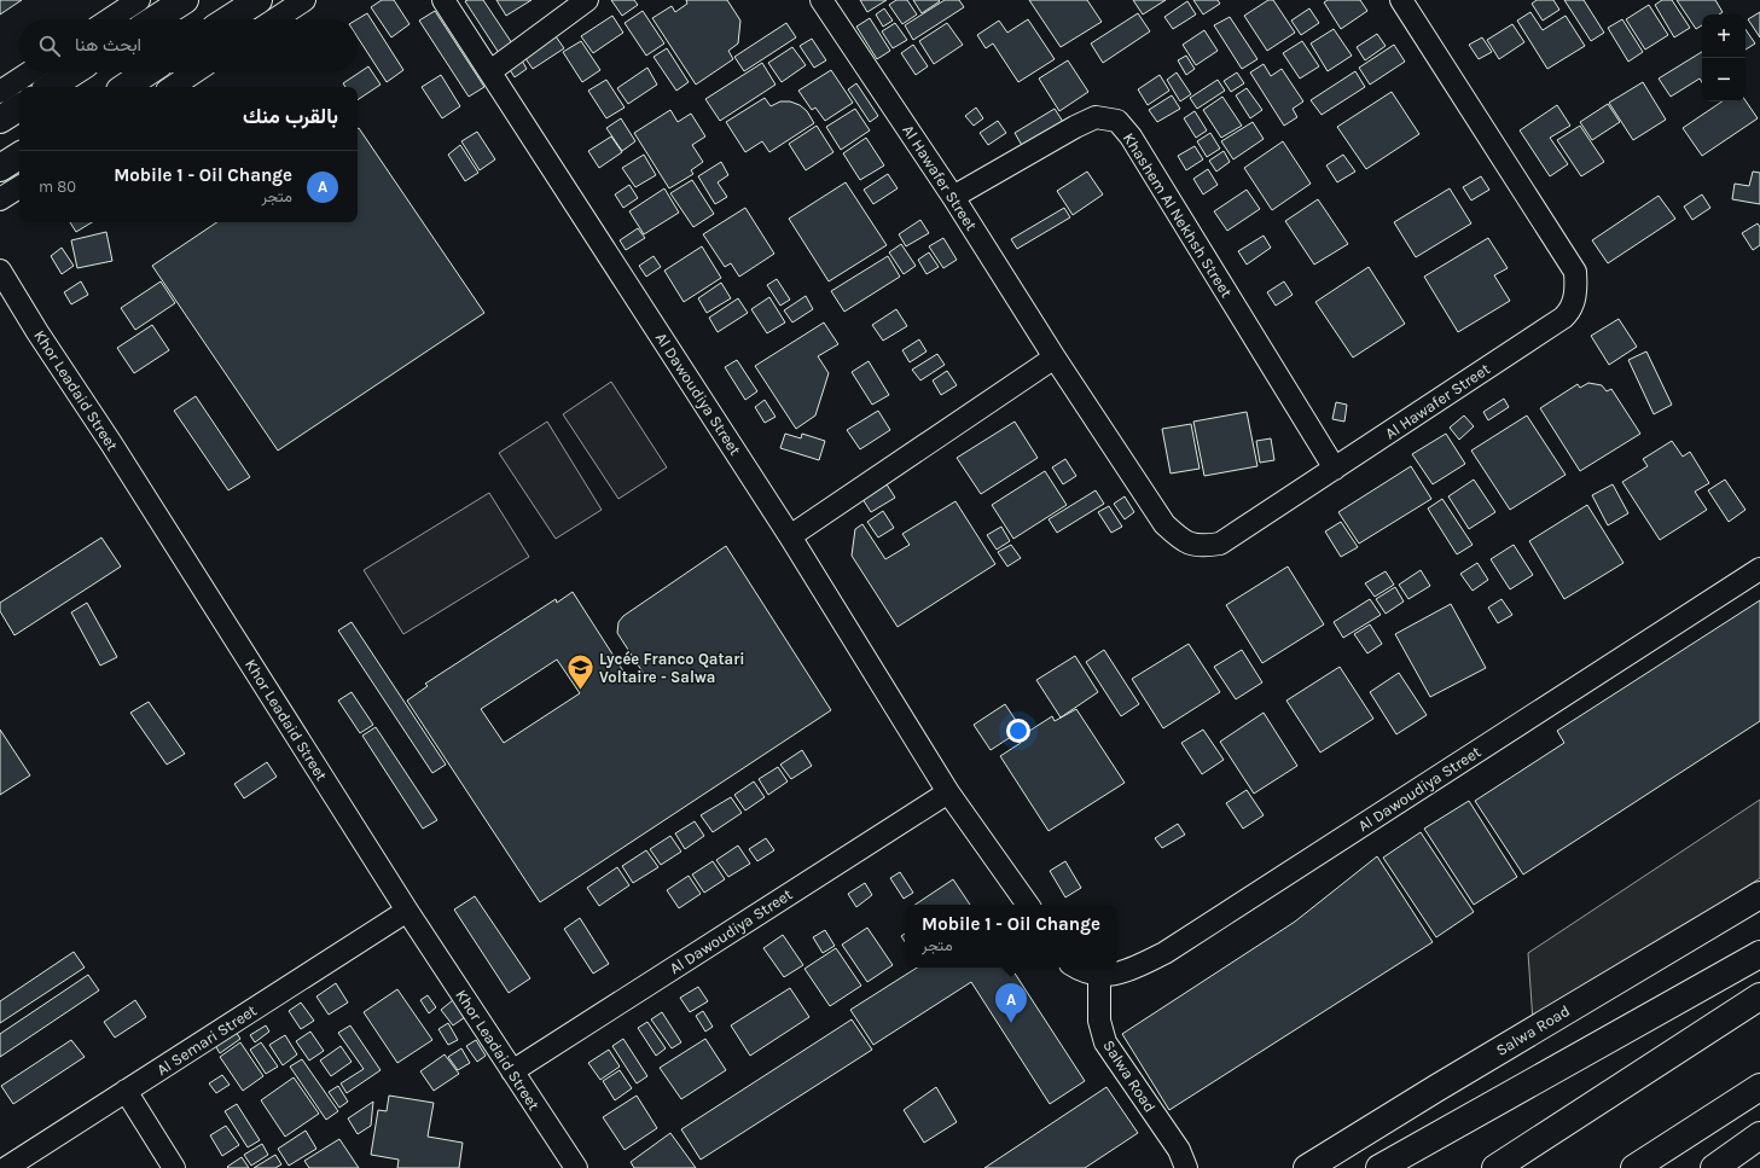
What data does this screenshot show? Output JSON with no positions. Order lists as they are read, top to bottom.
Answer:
{
  "streets": {
    "main road": ["Salwa Road"],
    "street": [
      "Al Hawafer Street",
      "Khashem Al Nekhsh Street",
      "Khor Leadaid Street",
      "Al Dawoudiya Street",
      "Al Semari Street"
    ]
  },
  "crossings": [
    ["Al Hawafer Street", "Khashem Al Nekhsh Street"],
    ["Khor Leadaid Street", "Al Dawoudiya Street"],
    ["Khor Leadaid Street", "Al Semari Street"],
    ["Al Dawoudiya Street", "Salwa Road"]
  ],
  "places": {
    "school or university": ["Lycée Franco Qatari Voltaire - Salwa"]
  },
  "page": {
    "map_buttons": ["+", "−"],
    "search": "ابحث هنا",
    "heading": "بالقرب منك",
    "list": [
      {
        "mark": "A",
        "name": "Mobile 1 - Oil Change",
        "note": "متجر",
        "value": "80 m"
      }
    ],
    "popup": ["Mobile 1 - Oil Change", "متجر"],
    "pins": "A"
  }
}
